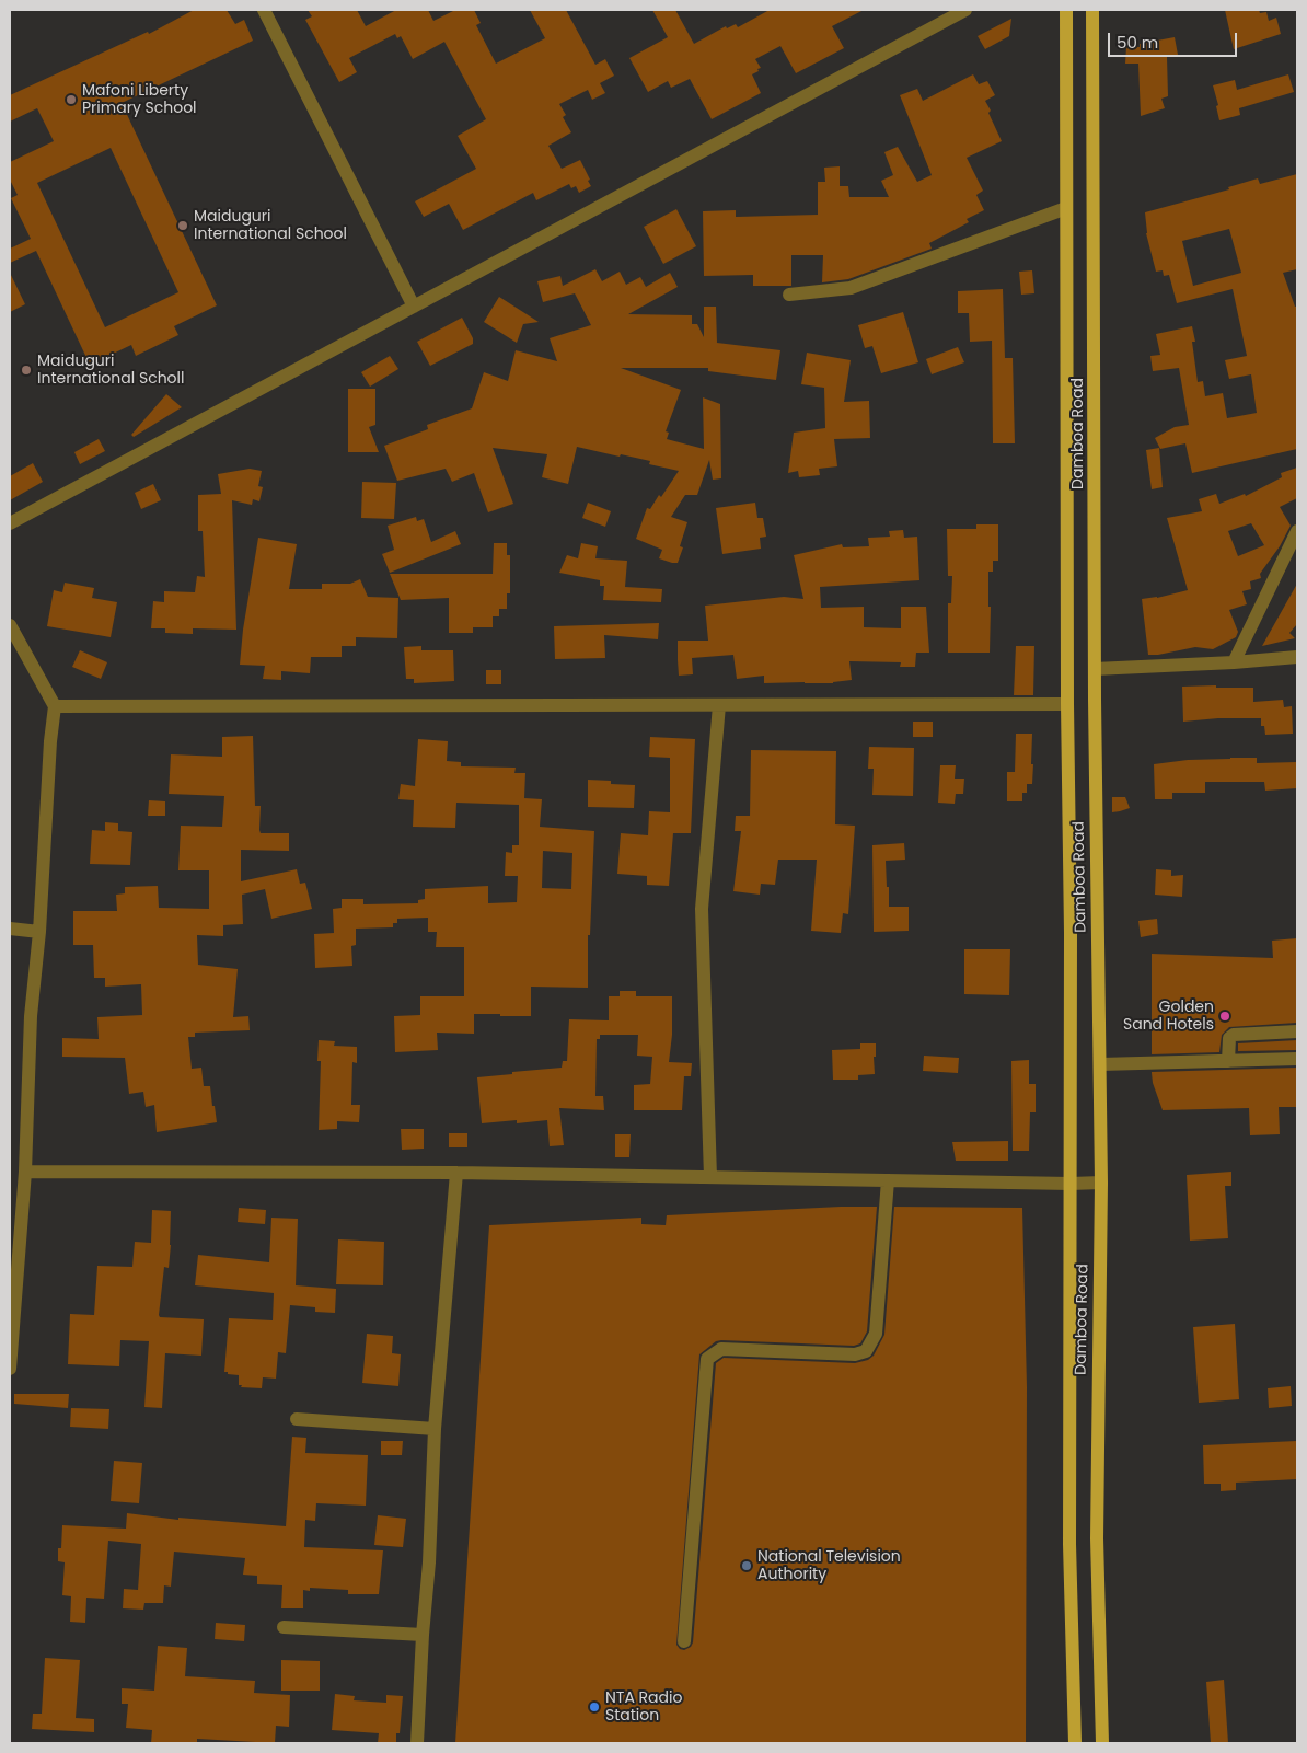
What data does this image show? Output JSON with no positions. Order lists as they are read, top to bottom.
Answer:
{
  "streets": {
    "main road": ["Damboa Road"]
  },
  "places": [
    "Mafoni Liberty Primary School",
    "Maiduguri International School",
    "Maiduguri International Scholl",
    "Golden Sand Hotels",
    "National Television Authority",
    "NTA Radio Station"
  ],
  "scale_bar": "50 m"
}
